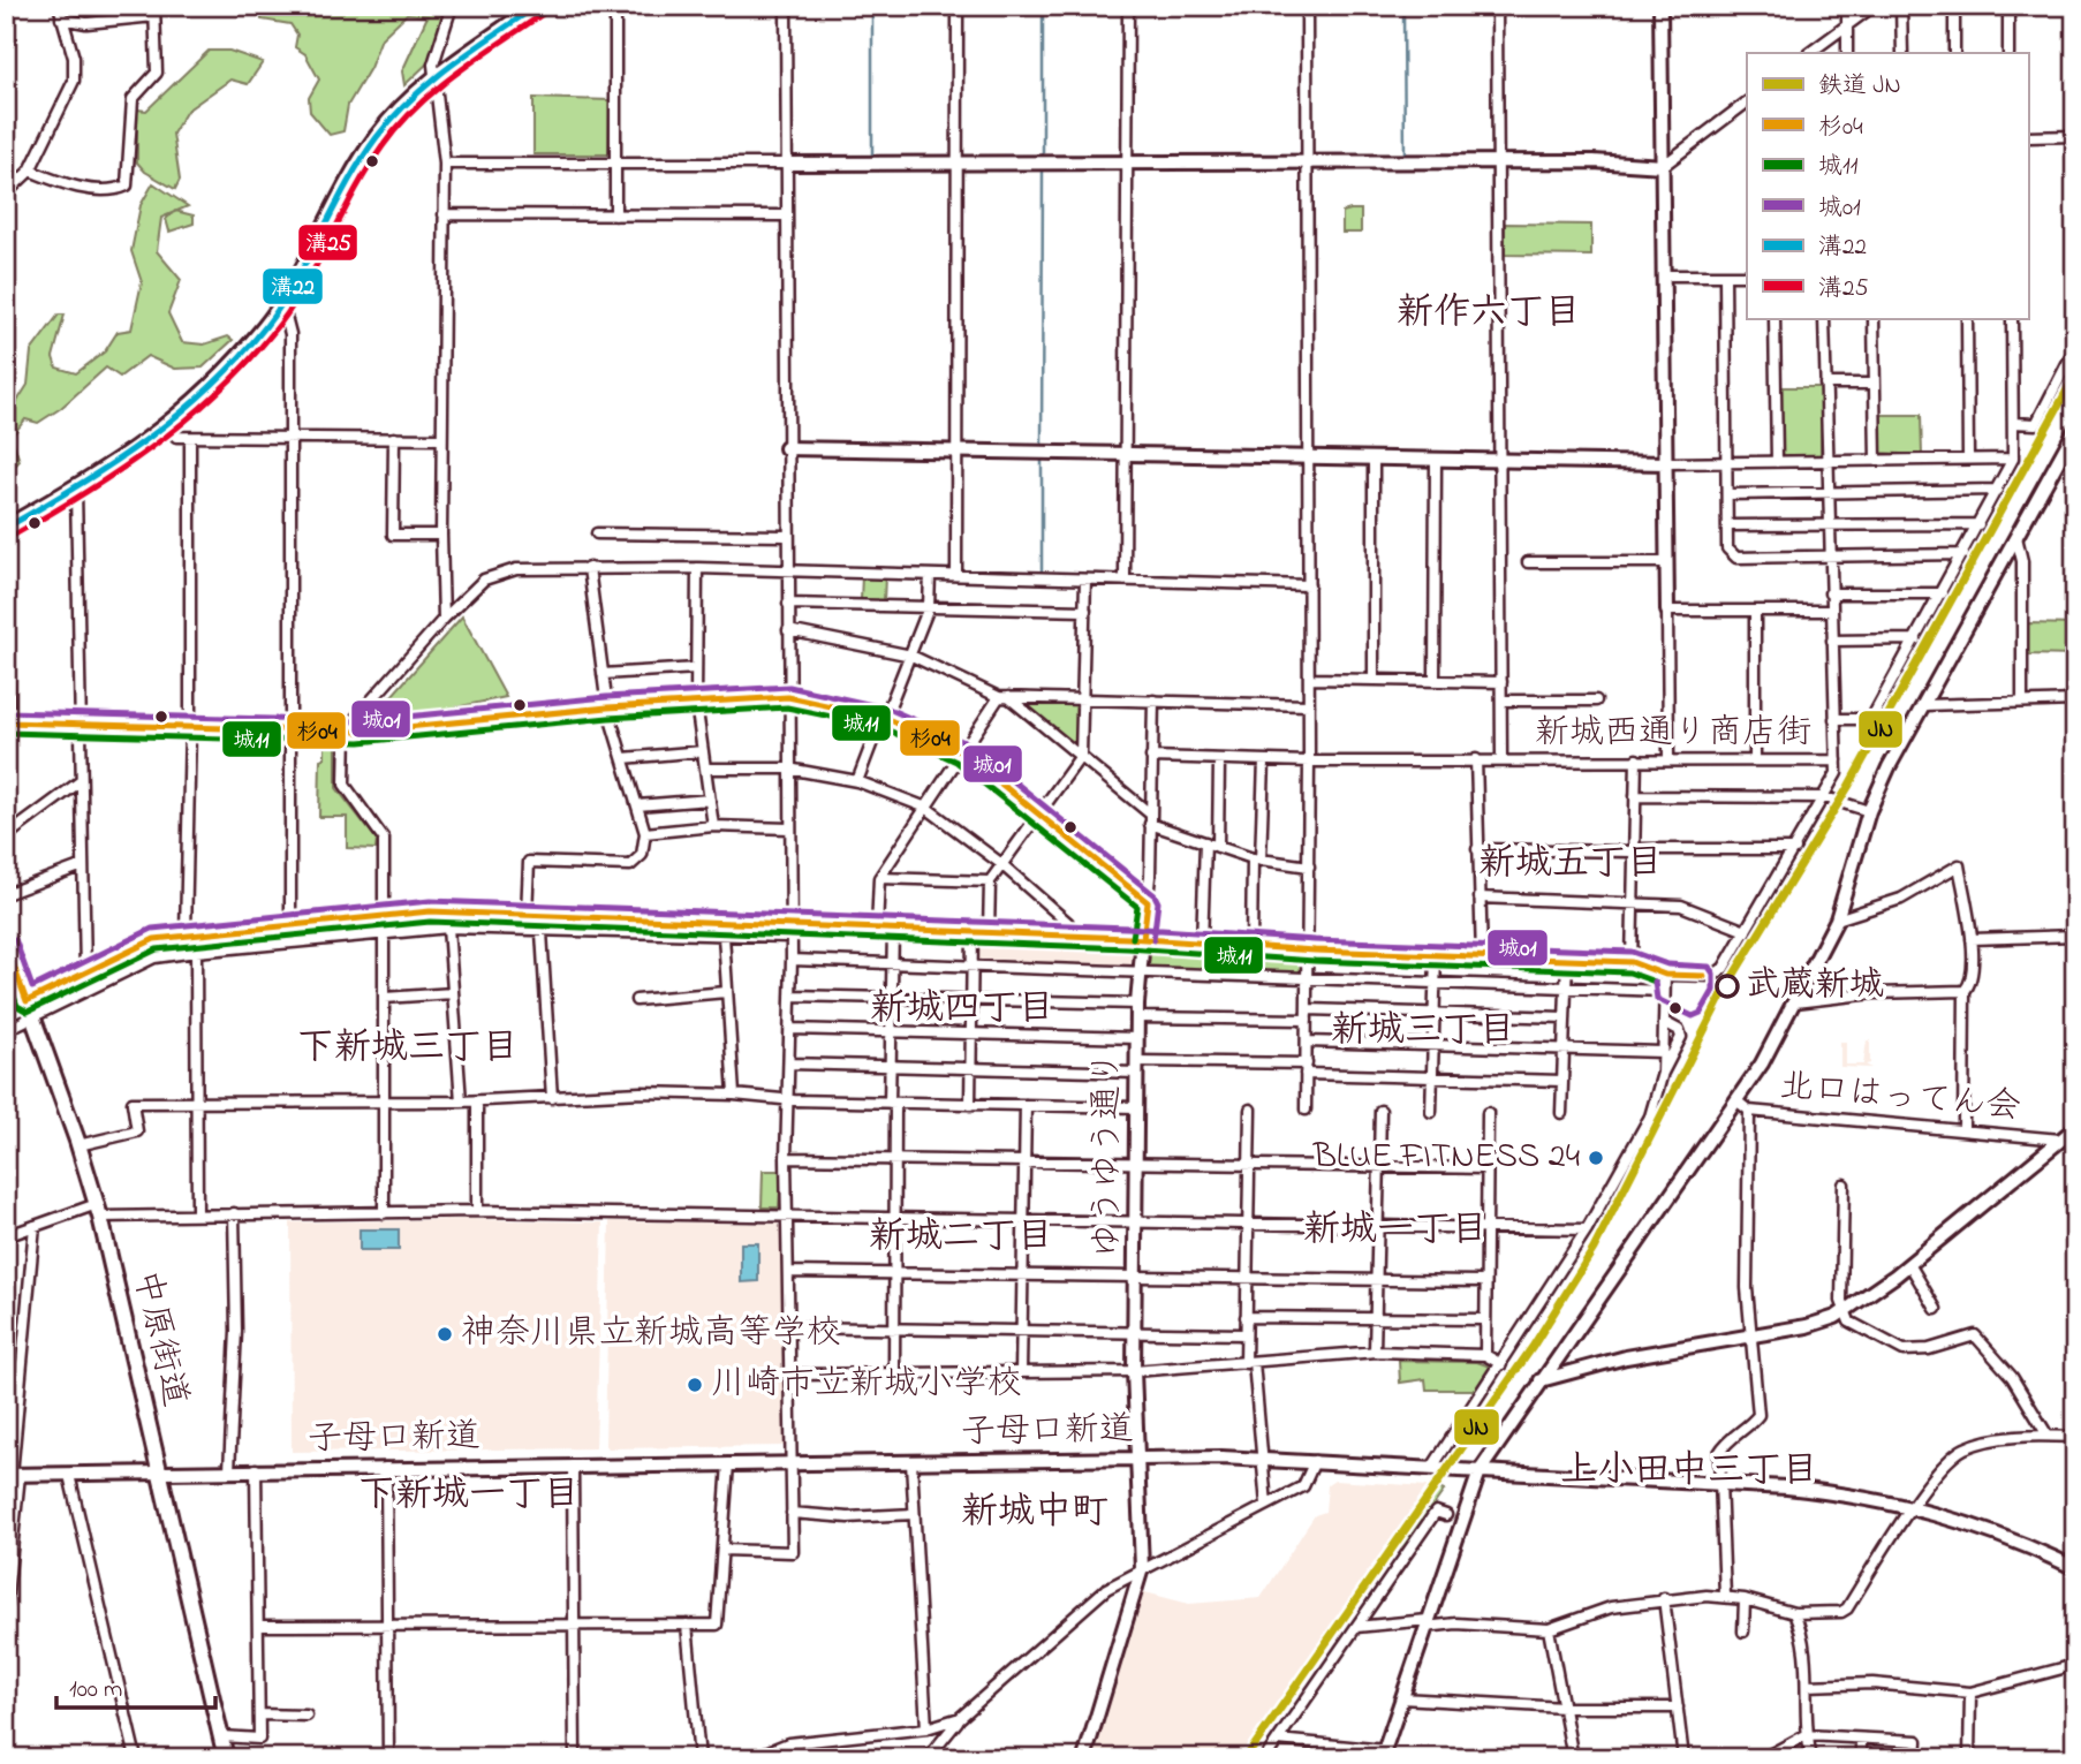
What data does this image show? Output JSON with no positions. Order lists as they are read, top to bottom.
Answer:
{
  "streets": {
    "main road": ["中原街道"],
    "street": [
      "新城西通り商店街",
      "北口はってん会",
      "ゆうゆう通り",
      "子母口新道"
    ]
  },
  "crossings": [
    ["ゆうゆう通り", "子母口新道"],
    ["中原街道", "子母口新道"]
  ],
  "districts": [
    "新作六丁目",
    "新城五丁目",
    "新城四丁目",
    "新城三丁目",
    "下新城三丁目",
    "新城一丁目",
    "新城二丁目",
    "上小田中三丁目",
    "下新城一丁目",
    "新城中町"
  ],
  "places": [
    "武蔵新城",
    "BLUE FITNESS 24",
    "神奈川県立新城高等学校",
    "川崎市立新城小学校"
  ],
  "lines": [
    "transit line 溝22",
    "transit line 溝25",
    "rail line JN",
    "transit line 城01",
    "transit line 杉04",
    "transit line 城11"
  ],
  "legend": [
    "鉄道 JN",
    "杉04",
    "城11",
    "城01",
    "溝22",
    "溝25"
  ],
  "scale_bar": "100 m"
}
